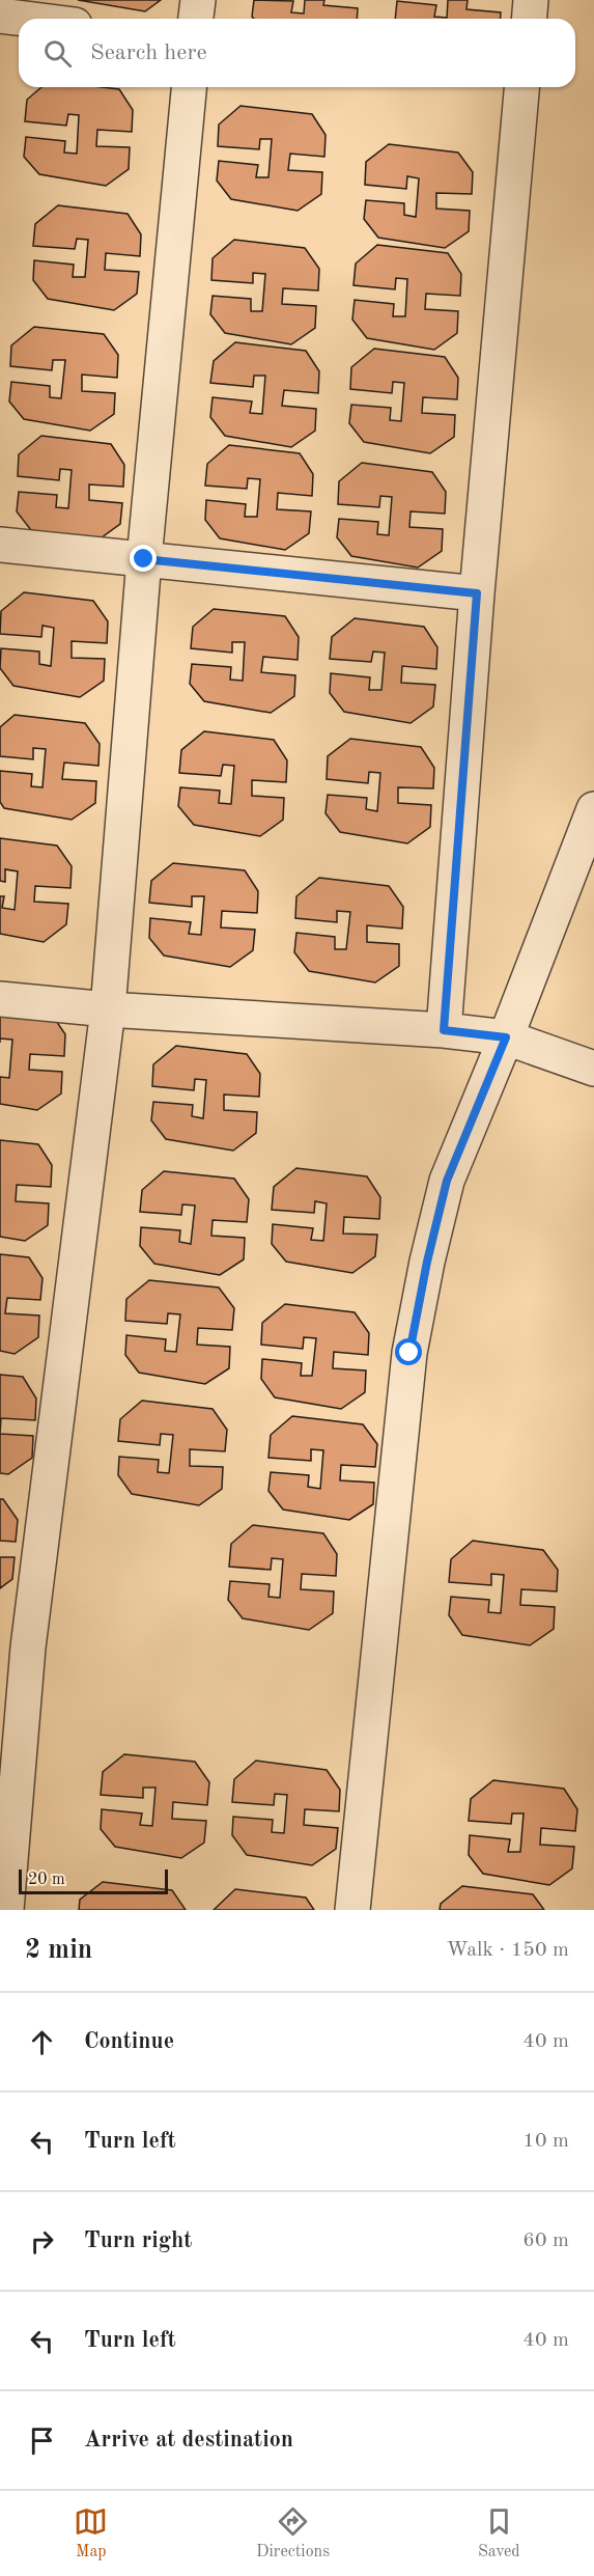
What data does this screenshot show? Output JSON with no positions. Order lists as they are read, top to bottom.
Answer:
{
  "scale_bar": "20 m",
  "page": {
    "search": "Search here",
    "scale": "20 m",
    "heading": ["2 min", "Walk · 150 m"],
    "list": [
      ["Continue", "40 m"],
      ["Turn left", "10 m"],
      ["Turn right", "60 m"],
      ["Turn left", "40 m"],
      "Arrive at destination"
    ],
    "nav": ["Map", "Directions", "Saved"]
  }
}
